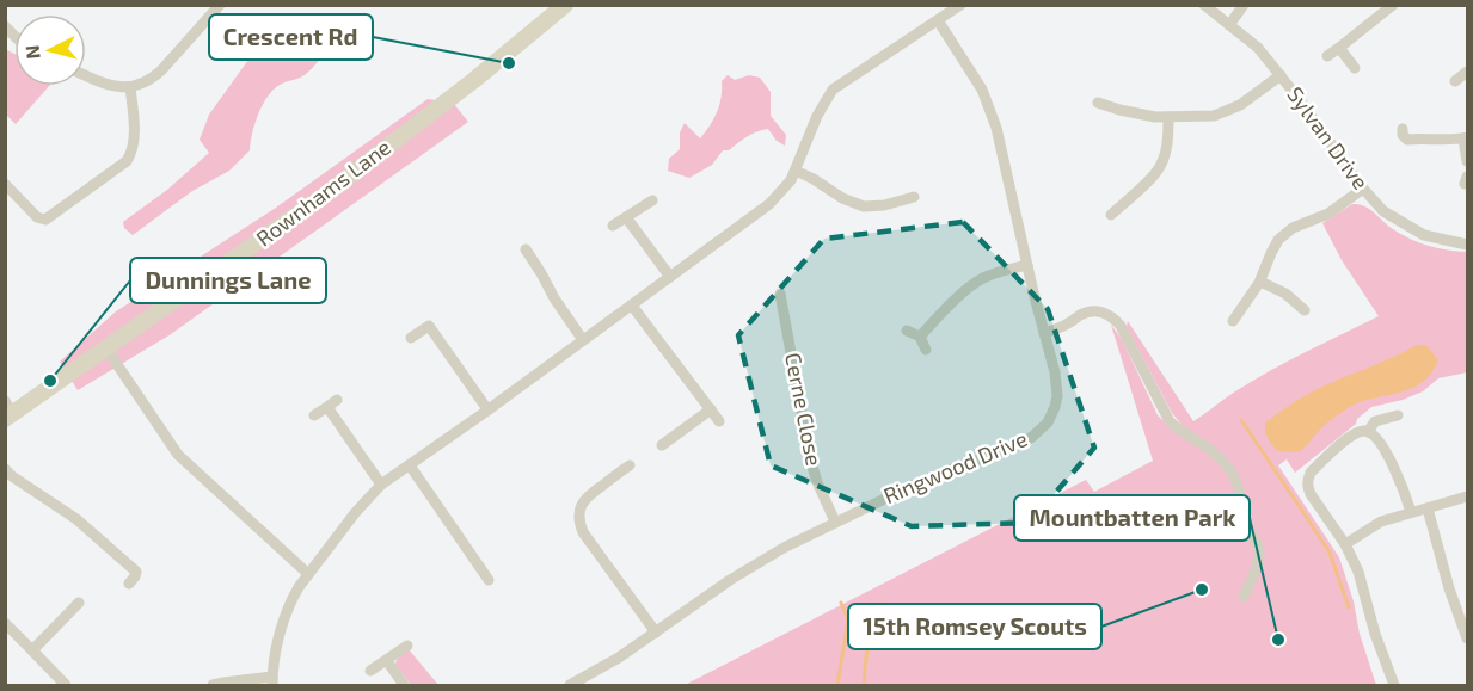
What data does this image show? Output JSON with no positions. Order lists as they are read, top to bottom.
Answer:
{
  "streets": {
    "street": [
      "Sylvan Drive",
      "Rownhams Lane",
      "Cerne Close",
      "Ringwood Drive"
    ]
  },
  "crossings": [
    ["Cerne Close", "Ringwood Drive"]
  ],
  "places": [
    "Crescent Rd",
    "Dunnings Lane",
    "15th Romsey Scouts",
    "Mountbatten Park"
  ],
  "north": "left"
}
